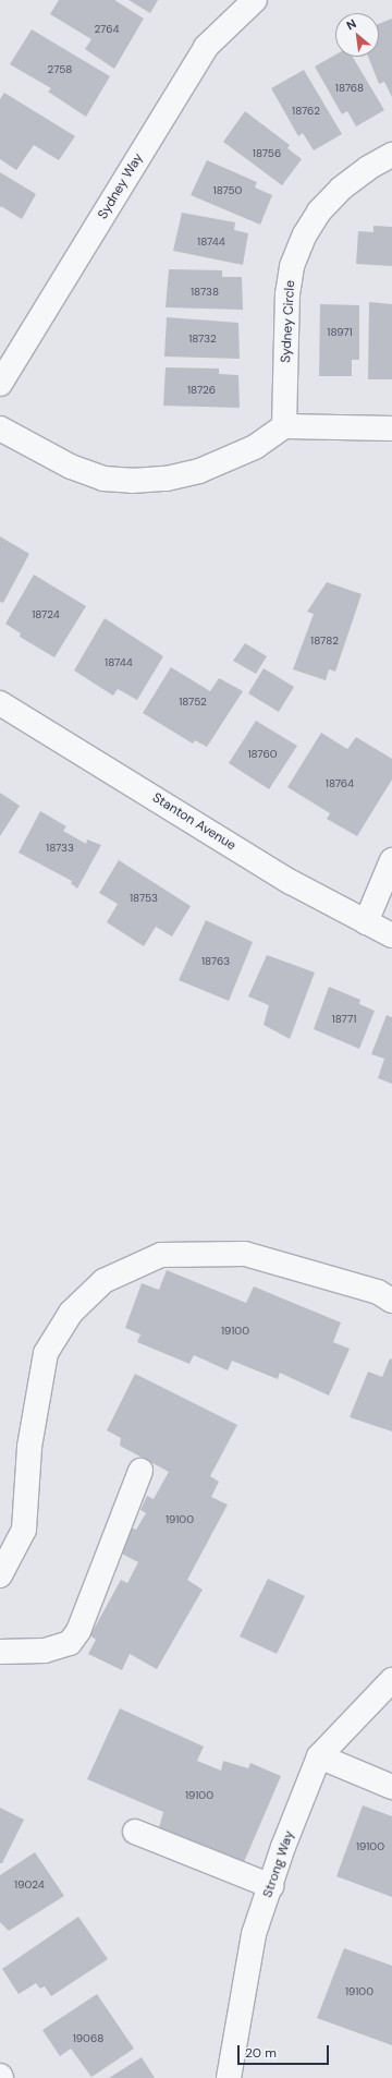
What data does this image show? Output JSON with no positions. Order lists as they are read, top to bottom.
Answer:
{
  "streets": {
    "street": [
      "Sydney Way",
      "Sydney Circle",
      "Stanton Avenue",
      "Strong Way"
    ]
  },
  "house_numbers": [
    "2764",
    "2758",
    "18768",
    "18762",
    "18756",
    "18750",
    "18744",
    "18738",
    "18971",
    "18732",
    "18726",
    "18724",
    "18782",
    "18744",
    "18752",
    "18760",
    "18764",
    "18733",
    "18753",
    "18763",
    "18771",
    "19100",
    "19100",
    "19100",
    "19100",
    "19024",
    "19100",
    "19068"
  ],
  "scale_bar": "20 m",
  "north": "top left"
}
